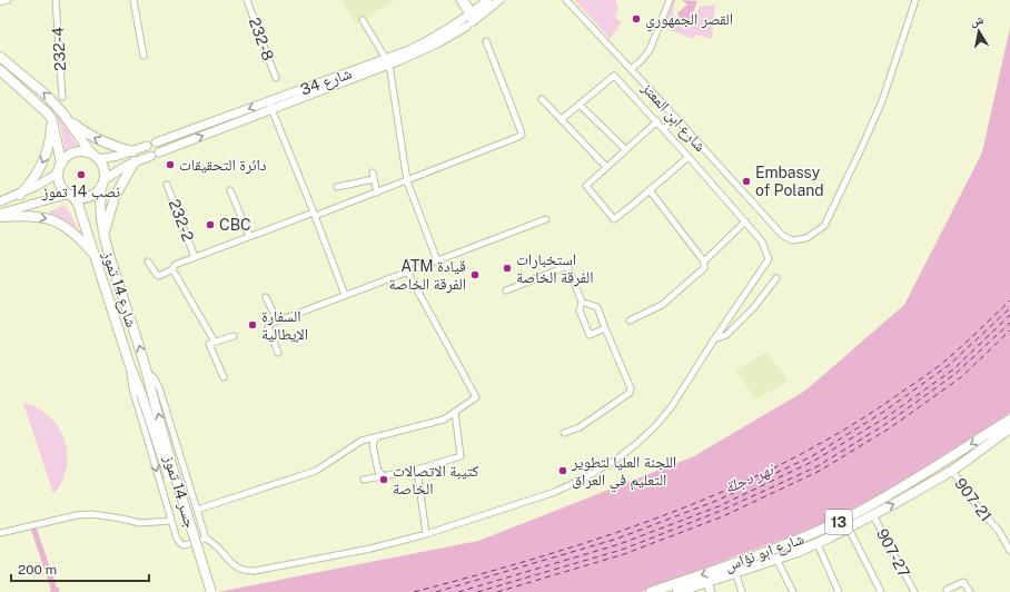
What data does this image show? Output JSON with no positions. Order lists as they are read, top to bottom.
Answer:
{
  "streets": {
    "main road": [
      "شارع 34",
      "شارع 14 تموز",
      "جسر 14 تموز",
      "13",
      "شارع ابو نؤاس"
    ],
    "street": [
      "232-8",
      "232-4",
      "شارع ابن المعتز",
      "232-2",
      "907-21",
      "907-27"
    ]
  },
  "crossings": [
    ["شارع 14 تموز", "جسر 14 تموز"],
    ["907-21", "شارع ابو نؤاس"],
    ["شارع ابو نؤاس", "907-27"]
  ],
  "water": ["نهر دجلة"],
  "places": [
    "القصر الجمهوري",
    "دائرة التحقيقات",
    "نصب 14 تموز",
    "Embassy of Poland",
    "CBC",
    "استخبارات الفرقة الخاصة",
    "ATM قيادة الفرقة الخاصة",
    "السفارة الإيطالية",
    "اللجنة العليا لتطوير التعليم في العراق",
    "كتيبة الاتصالات الخاصة"
  ],
  "scale_bar": "200 m",
  "north": "top"
}
